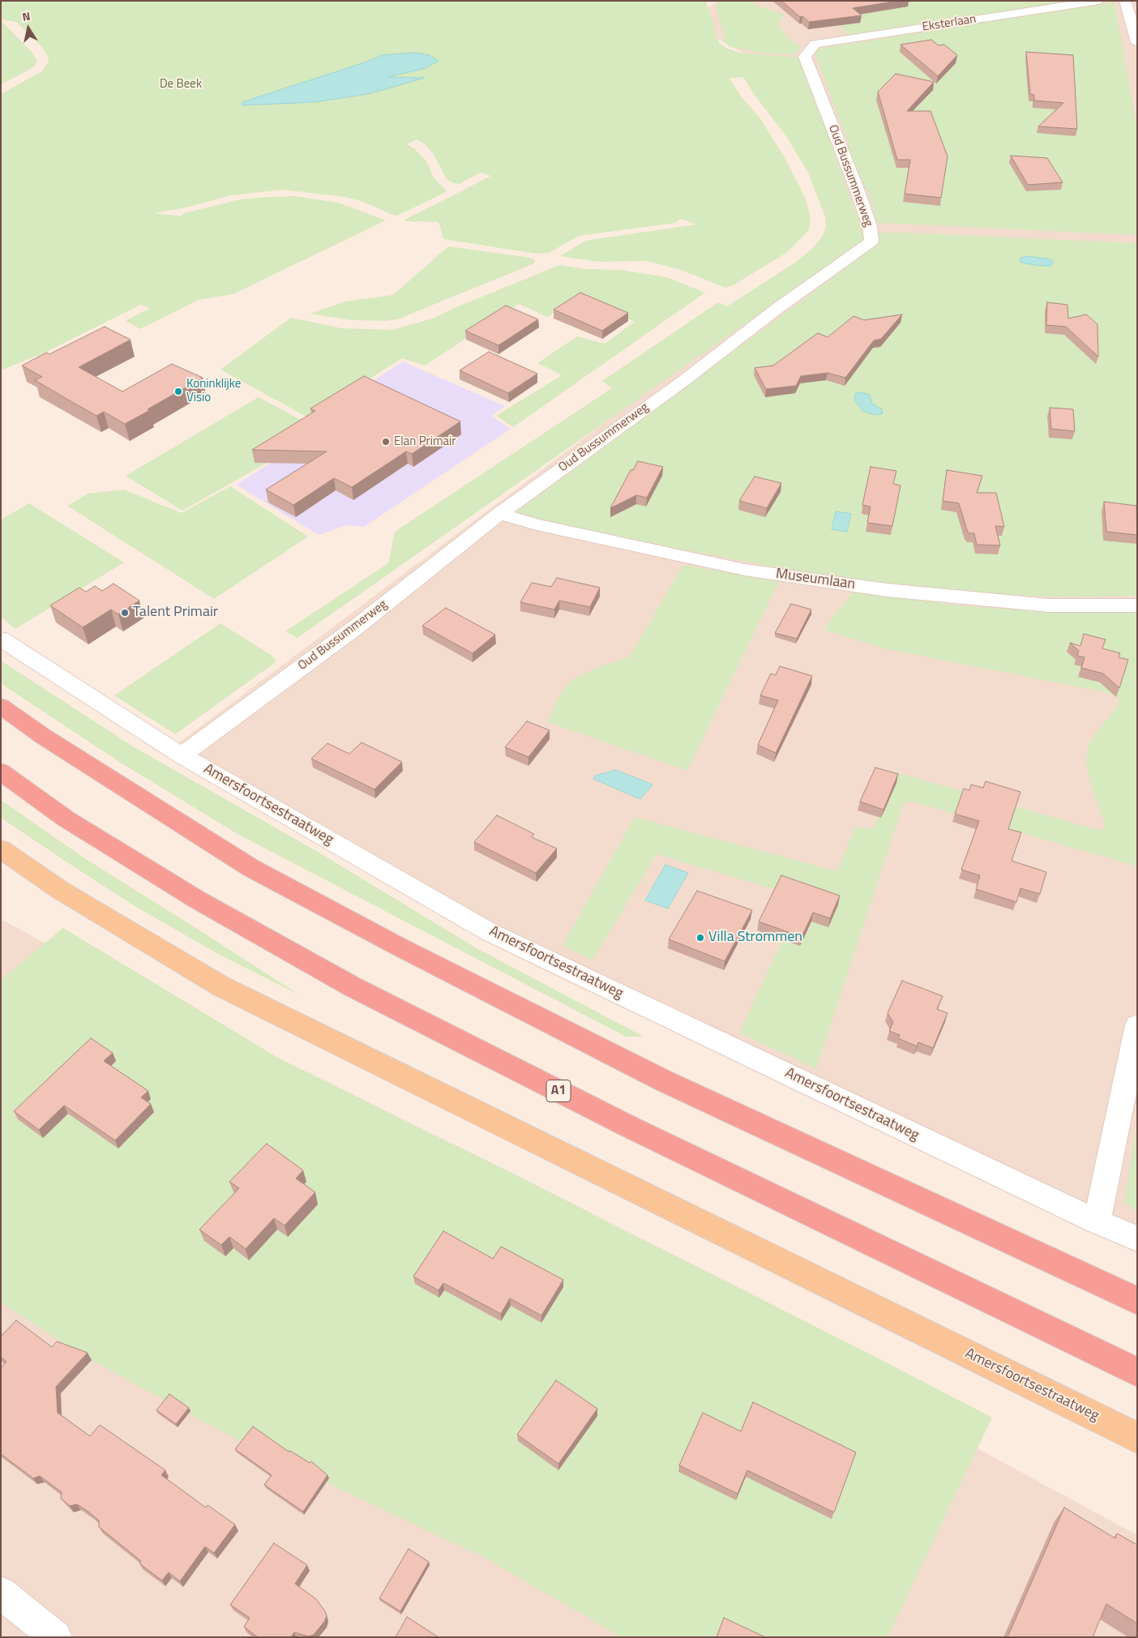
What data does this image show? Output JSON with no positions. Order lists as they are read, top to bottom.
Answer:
{
  "streets": {
    "highway": ["A1"],
    "main road": ["Amersfoortsestraatweg"],
    "street": ["Eksterlaan", "Oud Bussummerweg", "Museumlaan"]
  },
  "crossings": [
    ["Eksterlaan", "Oud Bussummerweg"],
    ["Oud Bussummerweg", "Museumlaan"],
    ["Oud Bussummerweg", "Amersfoortsestraatweg"]
  ],
  "parks": ["De Beek"],
  "places": [
    "Koninklijke Visio",
    "Elan Primair",
    "Talent Primair",
    "Villa Strommen"
  ],
  "north": "top"
}
